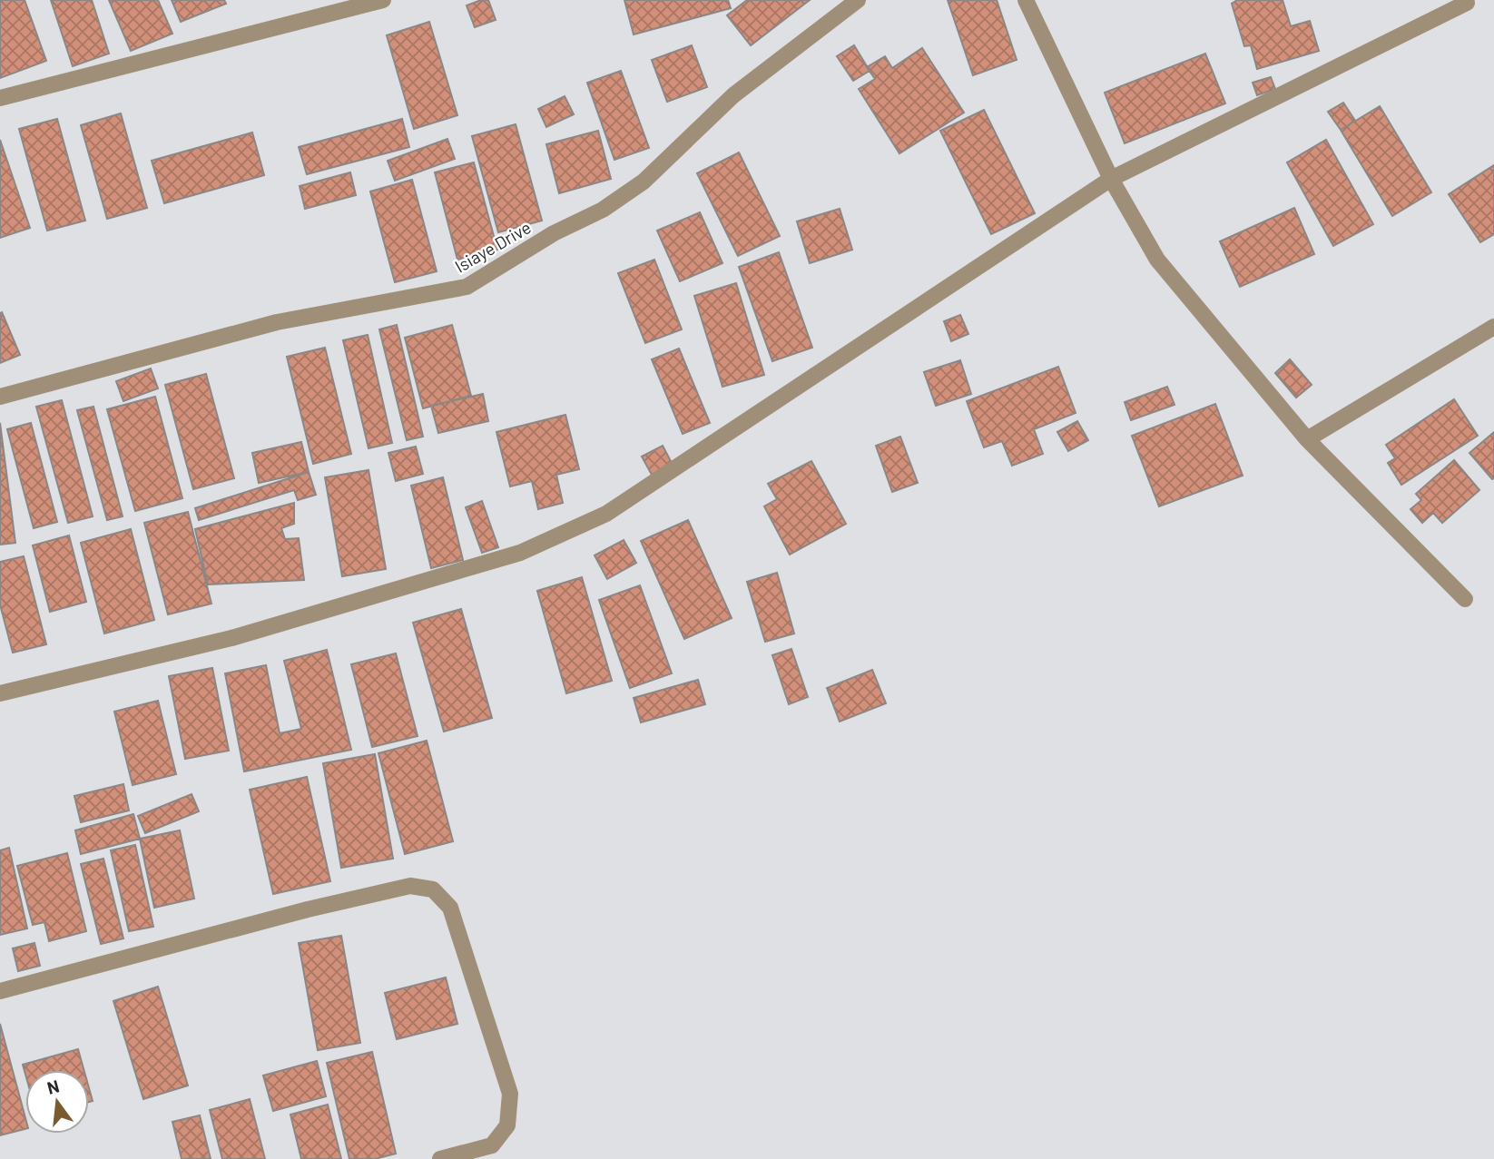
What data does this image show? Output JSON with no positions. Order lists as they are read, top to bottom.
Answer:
{
  "streets": {
    "street": ["Isiaye Drive"]
  },
  "north": "top"
}
